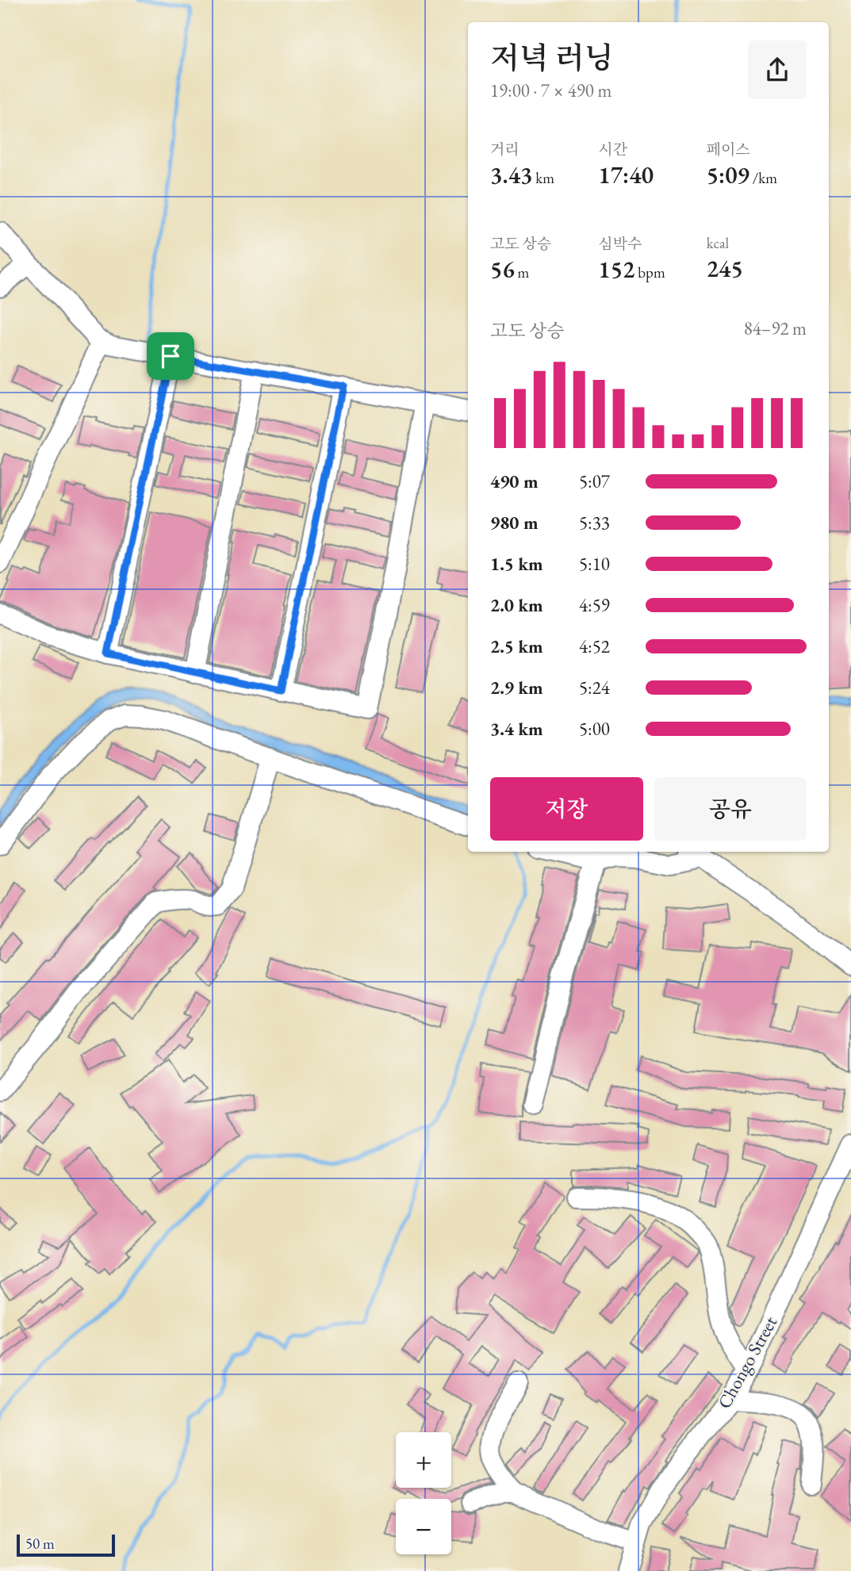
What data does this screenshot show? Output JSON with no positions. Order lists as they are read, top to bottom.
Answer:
{
  "streets": {
    "street": ["Chongo Street"]
  },
  "scale_bar": "50 m",
  "page": {
    "heading": ["저녁 러닝", "19:00 · 7 × 490 m"],
    "stats": [
      ["거리", "3.43 km"],
      ["시간", "17:40"],
      ["페이스", "5:09 /km"],
      ["고도 상승", "56 m"],
      ["심박수", "152 bpm"],
      ["kcal", "245"]
    ],
    "chart": ["고도 상승", "84–92 m"],
    "list": [
      {
        "name": "490 m",
        "note": "5:07"
      },
      {
        "name": "980 m",
        "note": "5:33"
      },
      {
        "name": "1.5 km",
        "note": "5:10"
      },
      {
        "name": "2.0 km",
        "note": "4:59"
      },
      {
        "name": "2.5 km",
        "note": "4:52"
      },
      {
        "name": "2.9 km",
        "note": "5:24"
      },
      {
        "name": "3.4 km",
        "note": "5:00"
      }
    ],
    "buttons": ["저장", "공유"],
    "map_buttons": ["+", "−"],
    "scale": "50 m"
  }
}
